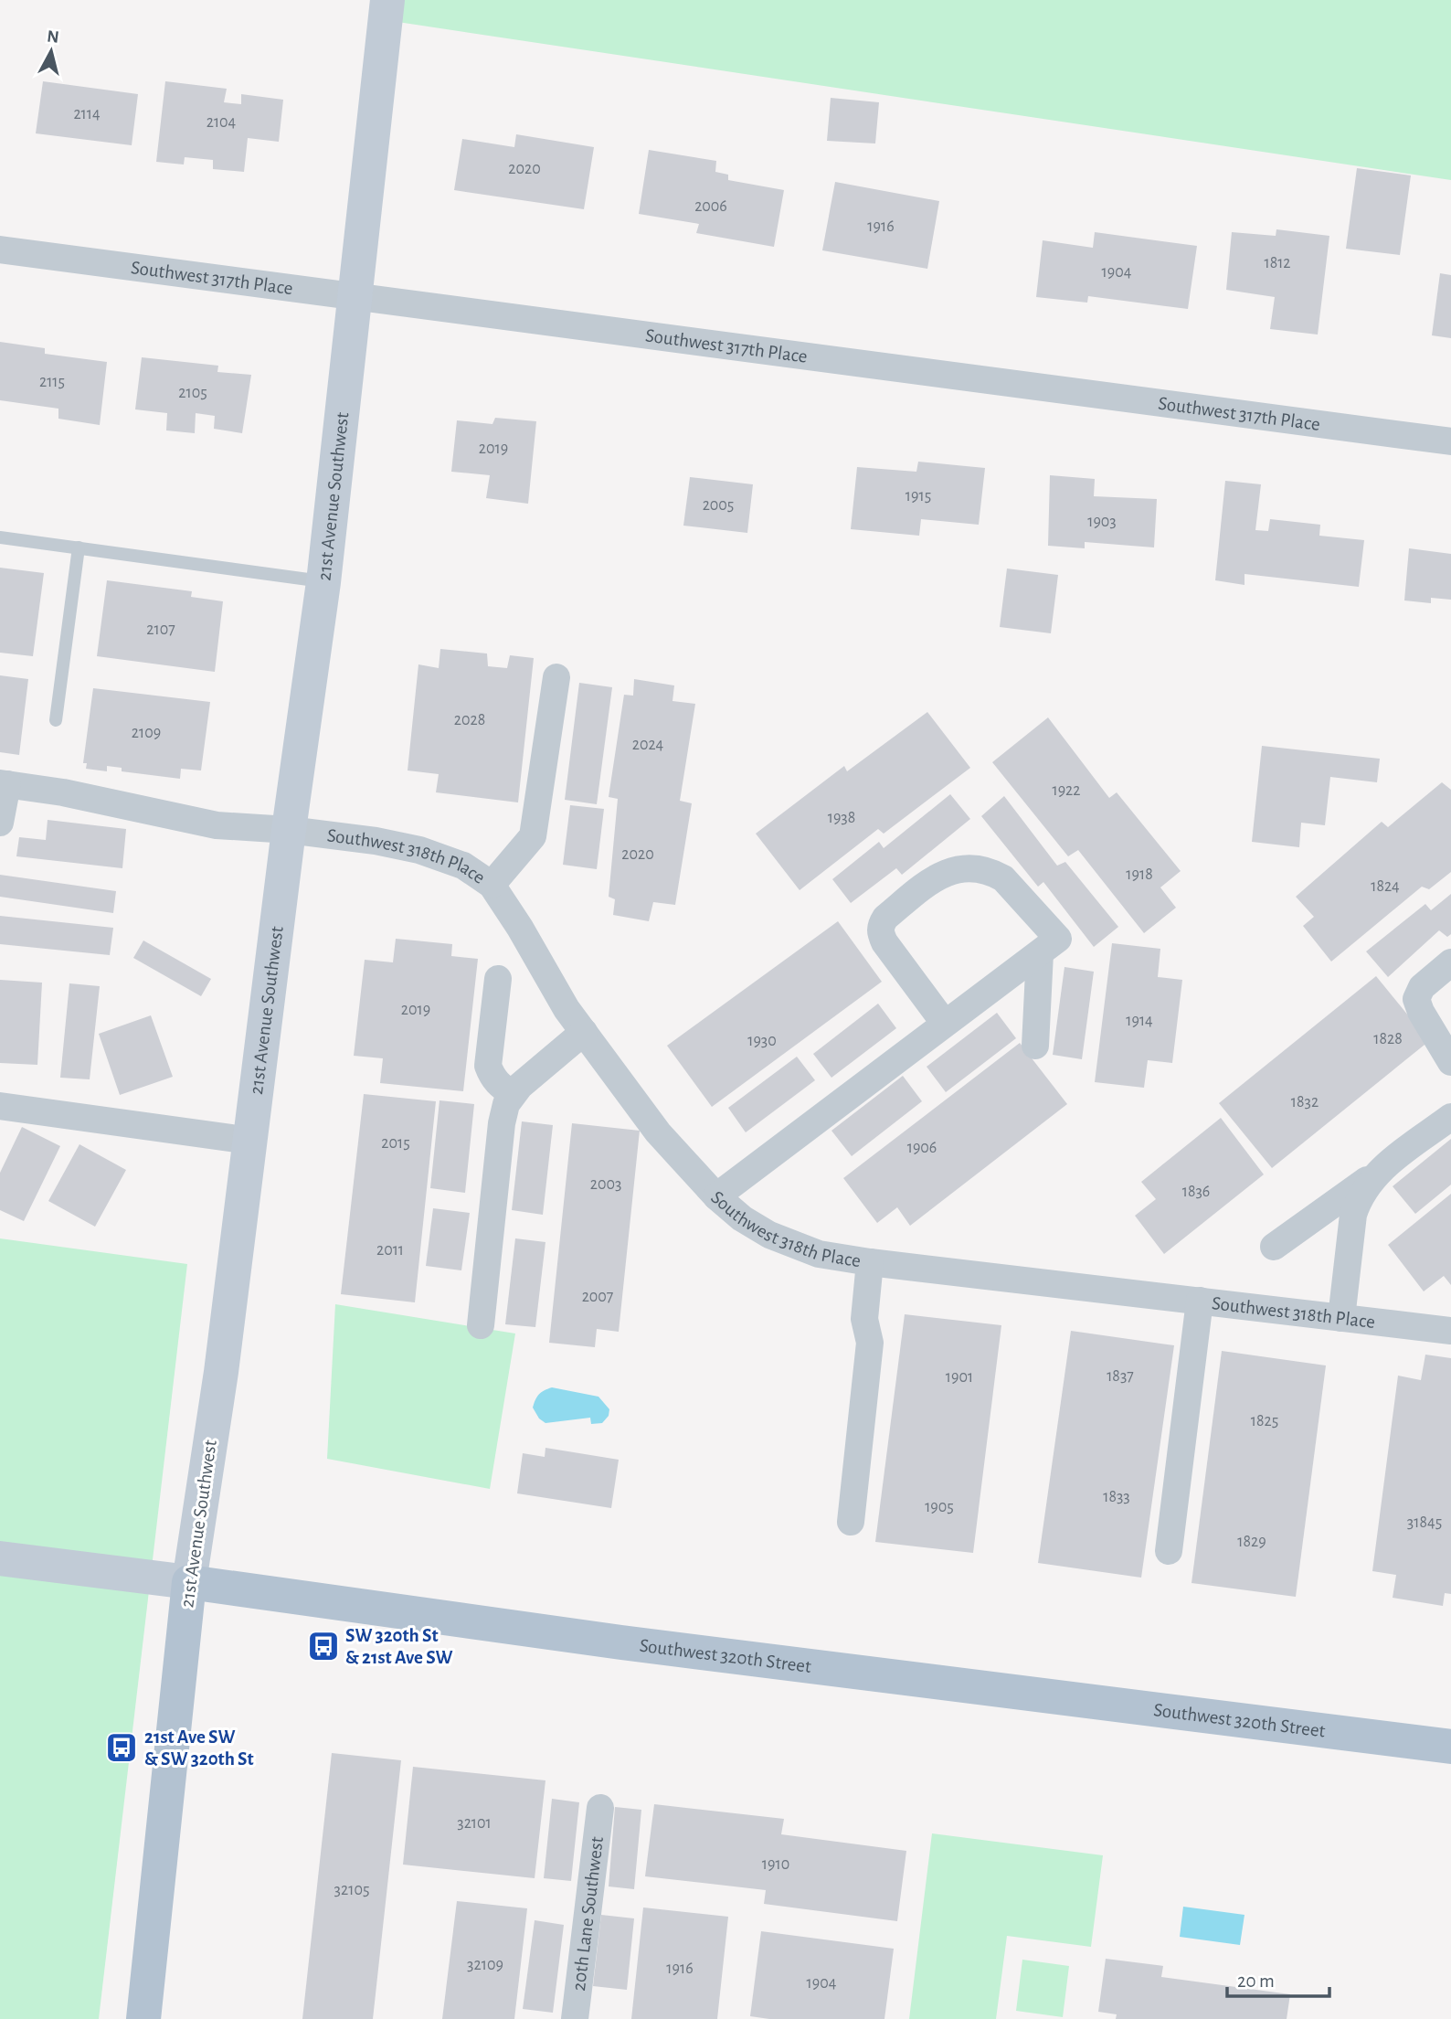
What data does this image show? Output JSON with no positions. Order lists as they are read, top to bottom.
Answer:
{
  "streets": {
    "main road": ["21st Avenue Southwest", "Southwest 320th Street"],
    "street": ["Southwest 317th Place", "Southwest 318th Place", "20th Lane Southwest"]
  },
  "crossings": [
    ["Southwest 317th Place", "21st Avenue Southwest"],
    ["21st Avenue Southwest", "Southwest 318th Place"],
    ["21st Avenue Southwest", "Southwest 320th Street"]
  ],
  "places": {
    "bus stop": ["SW 320th St & 21st Ave SW", "21st Ave SW & SW 320th St"]
  },
  "house_numbers": [
    "2114",
    "2104",
    "2020",
    "2006",
    "1916",
    "1812",
    "1904",
    "2115",
    "2105",
    "2019",
    "1915",
    "2005",
    "1903",
    "2107",
    "2028",
    "2109",
    "2024",
    "1922",
    "1938",
    "2020",
    "1918",
    "1824",
    "2019",
    "1914",
    "1828",
    "1930",
    "1832",
    "2015",
    "1906",
    "2003",
    "1836",
    "2011",
    "2007",
    "1837",
    "1901",
    "1825",
    "1833",
    "1905",
    "31845",
    "1829",
    "32101",
    "1910",
    "32105",
    "32109",
    "1916",
    "1904"
  ],
  "scale_bar": "20 m",
  "north": "top"
}
